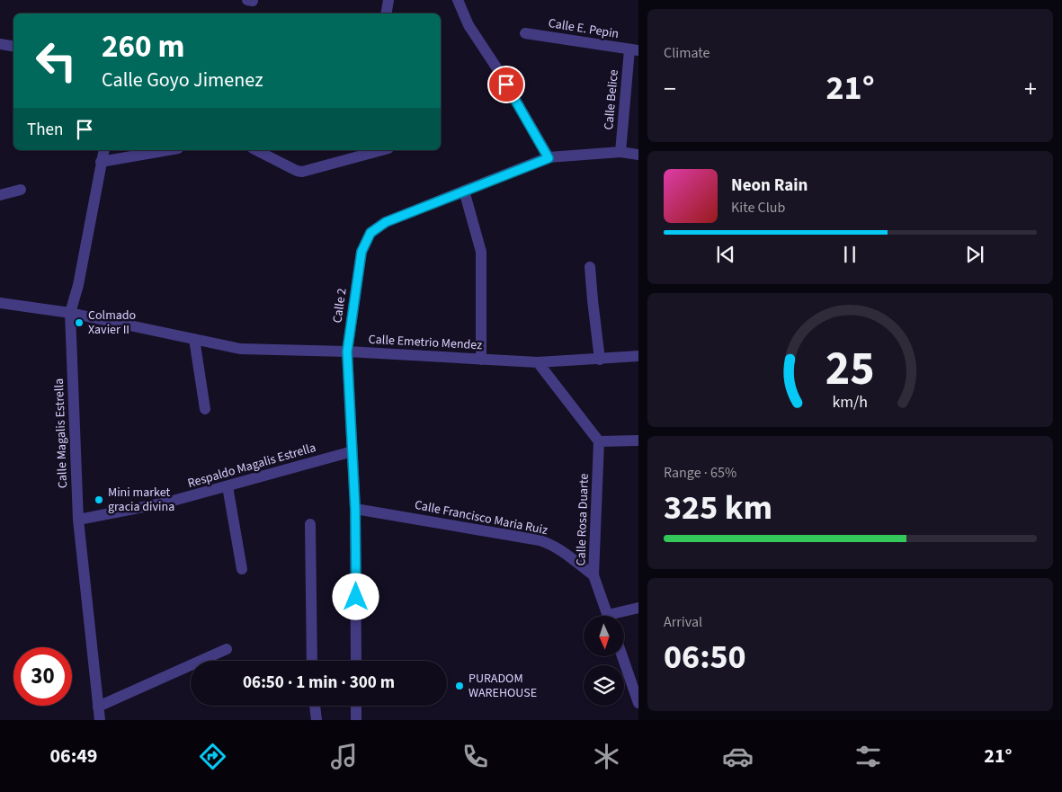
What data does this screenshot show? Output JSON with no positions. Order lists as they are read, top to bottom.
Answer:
{
  "streets": {
    "street": [
      "Calle E. Pepin",
      "Calle Belice",
      "Calle 2",
      "Calle Emetrio Mendez",
      "Calle Magalis Estrella",
      "Respaldo Magalis Estrella",
      "Calle Francisco Maria Ruiz",
      "Calle Rosa Duarte"
    ]
  },
  "crossings": [
    ["Calle E. Pepin", "Calle Belice"],
    ["Calle Belice", "Calle 2"],
    ["Calle 2", "Calle Emetrio Mendez"],
    ["Calle 2", "Respaldo Magalis Estrella"],
    ["Calle 2", "Calle Francisco Maria Ruiz"],
    ["Calle Emetrio Mendez", "Calle Magalis Estrella"],
    ["Calle Magalis Estrella", "Respaldo Magalis Estrella"],
    ["Calle Francisco Maria Ruiz", "Calle Rosa Duarte"]
  ],
  "places": ["Colmado Xavier II", "Mini market gracia divina", "PURADOM WAREHOUSE"],
  "north": "bottom",
  "page": {
    "tile": [
      "Climate",
      ["Range · 65%", "325 km"],
      ["Arrival", "06:50"]
    ],
    "turn": ["260 m", "Calle Goyo Jimenez"],
    "heat": ["−", "21°", "+"],
    "then": "Then",
    "song": ["Neon Rain", "Kite Club"],
    "limit": "30",
    "trip": "06:50 · 1 min · 300 m",
    "tabs": ["06:49", "21°"],
    "gauge": ["25", "km/h"]
  }
}
